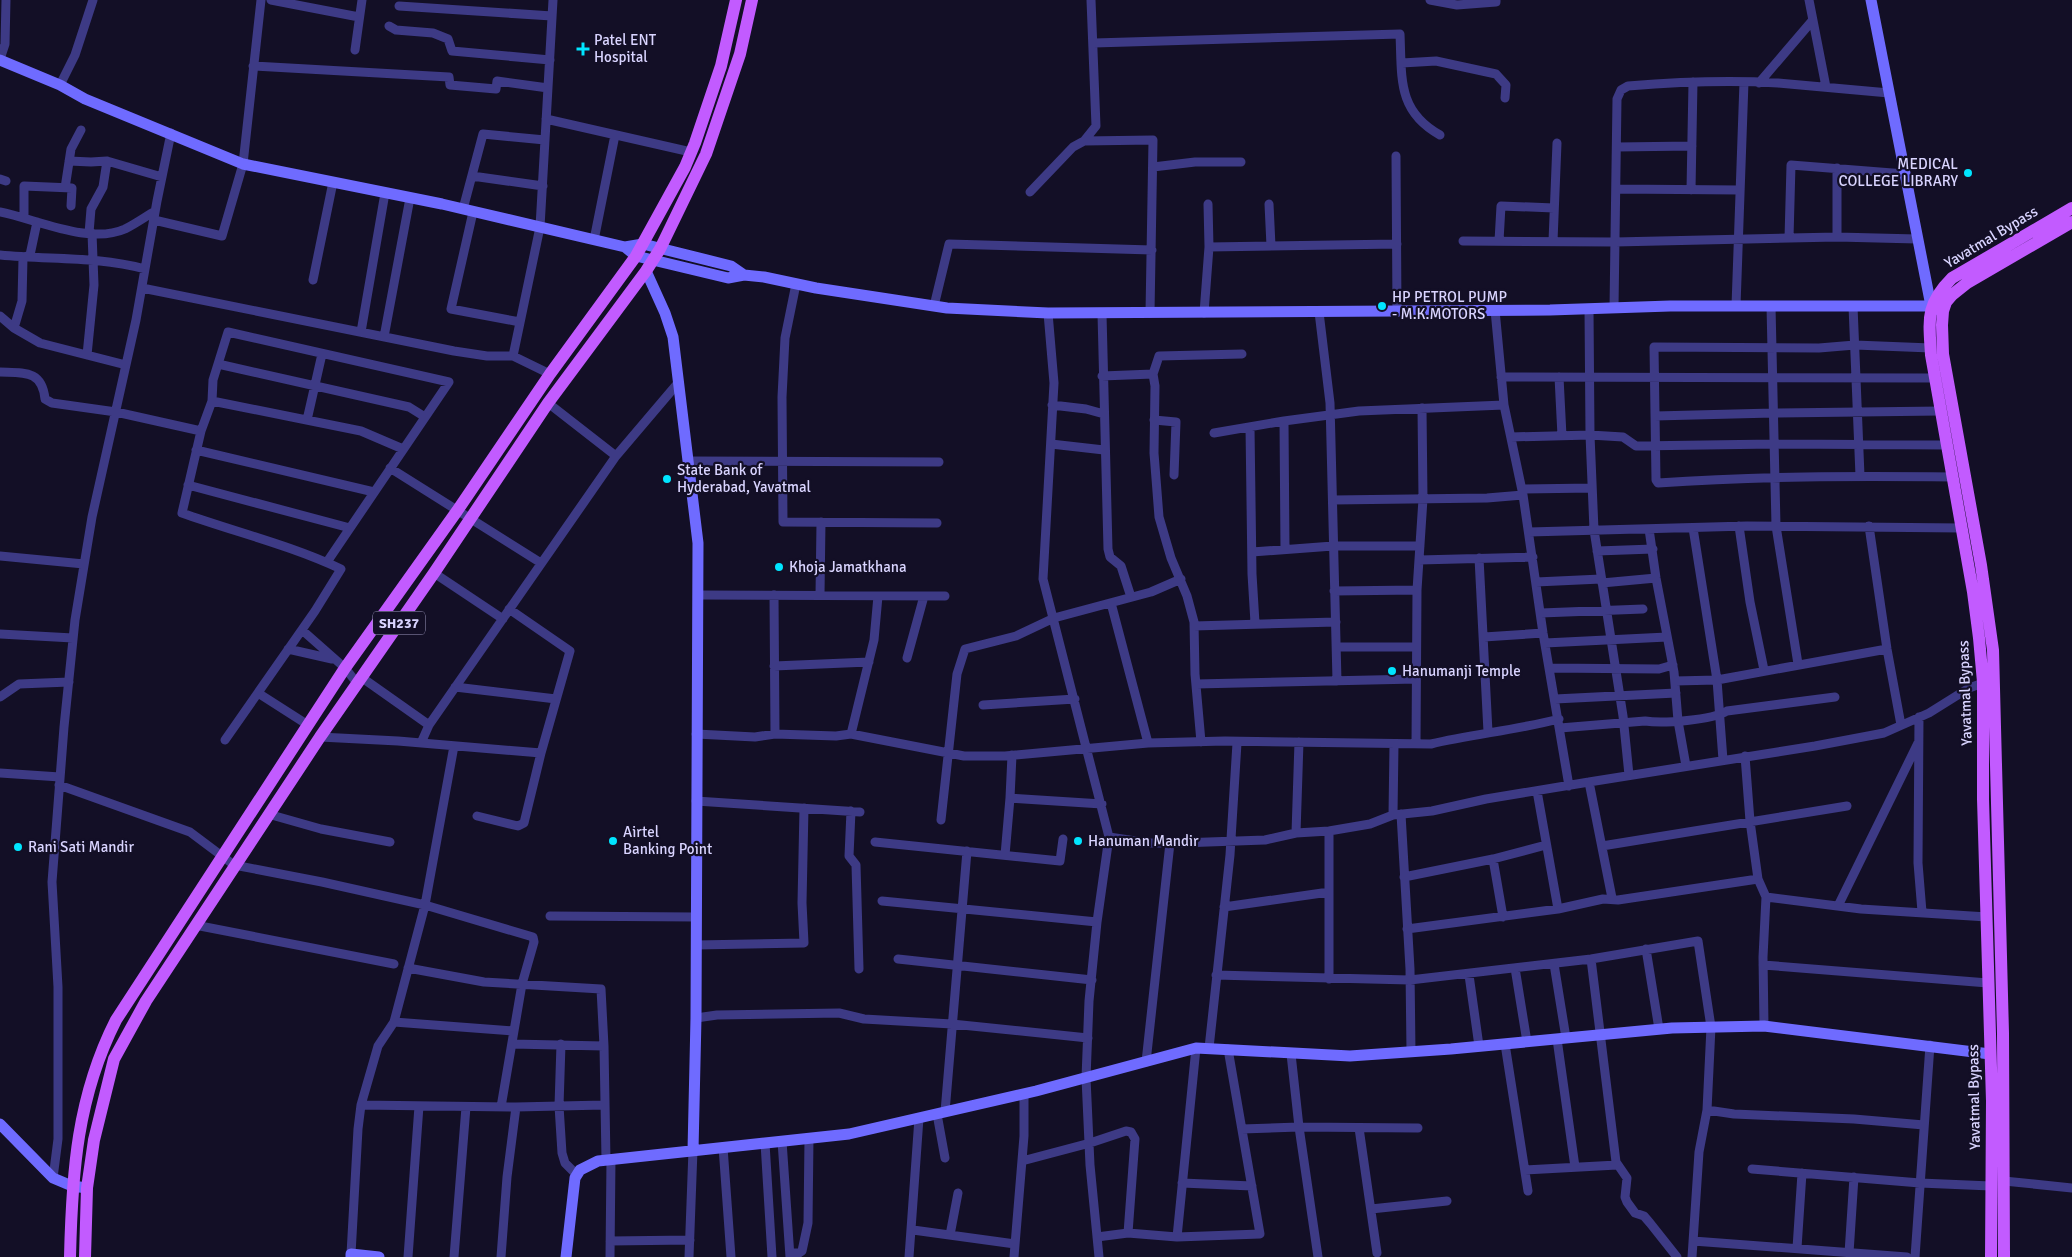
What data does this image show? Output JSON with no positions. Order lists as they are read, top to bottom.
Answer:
{
  "streets": {
    "main road": ["Yavatmal Bypass", "SH237"]
  },
  "places": {
    "health": ["Patel ENT Hospital"],
    "other": [
      "MEDICAL COLLEGE LIBRARY",
      "HP PETROL PUMP - M.K.MOTORS",
      "State Bank of Hyderabad, Yavatmal",
      "Khoja Jamatkhana",
      "Hanumanji Temple",
      "Airtel Banking Point",
      "Hanuman Mandir",
      "Rani Sati Mandir"
    ]
  }
}
